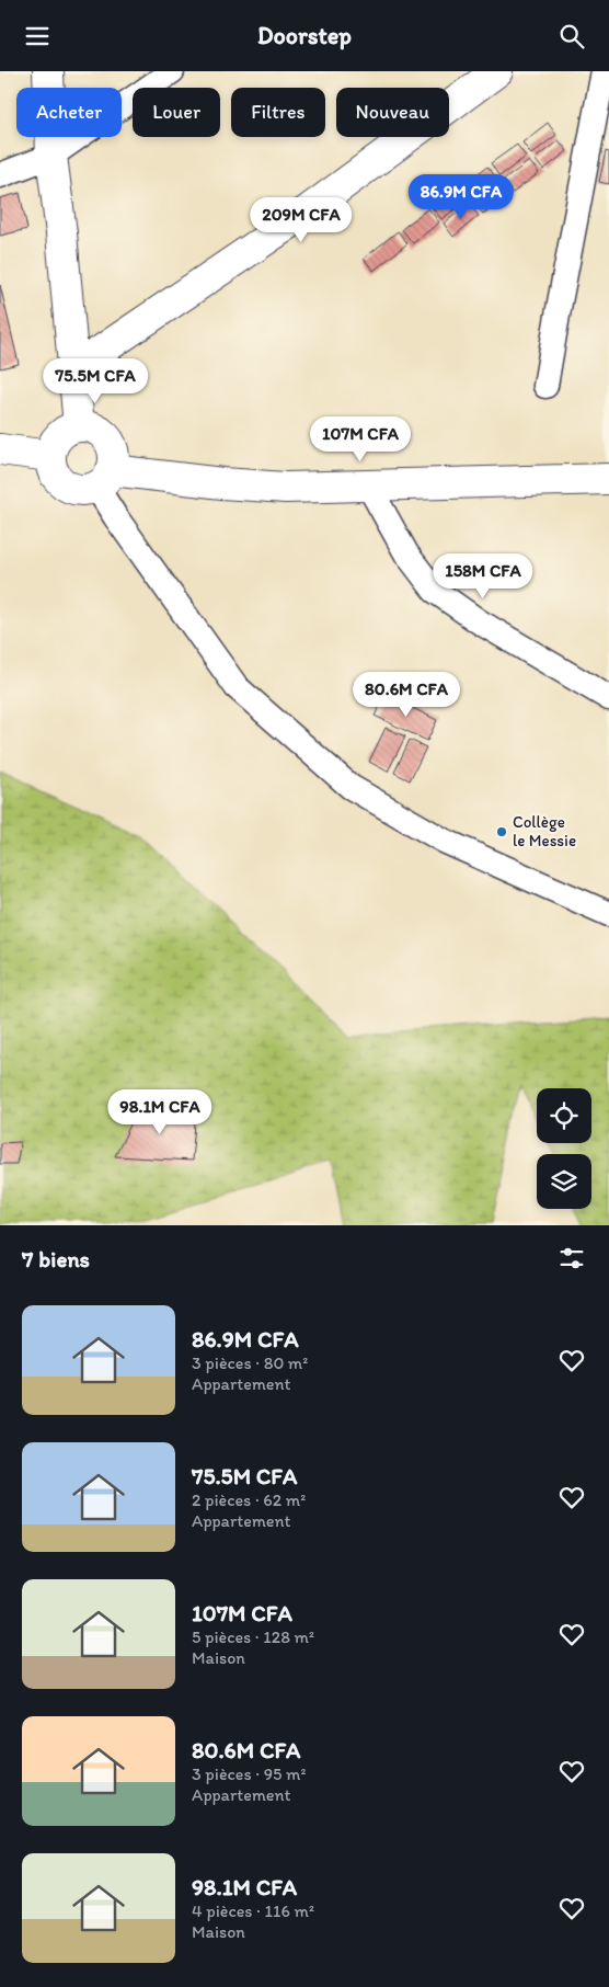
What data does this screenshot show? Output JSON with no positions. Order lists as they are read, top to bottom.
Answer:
{
  "places": ["Collège le Messie"],
  "page": {
    "header": "Doorstep",
    "chip": [
      "Acheter",
      "Louer",
      "Filtres",
      "Nouveau"
    ],
    "price": [
      "86.9M CFA",
      "209M CFA",
      "75.5M CFA",
      "107M CFA",
      "158M CFA",
      "80.6M CFA",
      "98.1M CFA"
    ],
    "heading": "7 biens",
    "list": [
      {
        "name": "86.9M CFA",
        "note": "3 pièces · 80 m² · Appartement"
      },
      {
        "name": "75.5M CFA",
        "note": "2 pièces · 62 m² · Appartement"
      },
      {
        "name": "107M CFA",
        "note": "5 pièces · 128 m² · Maison"
      },
      {
        "name": "80.6M CFA",
        "note": "3 pièces · 95 m² · Appartement"
      },
      {
        "name": "98.1M CFA",
        "note": "4 pièces · 116 m² · Maison"
      }
    ]
  }
}
